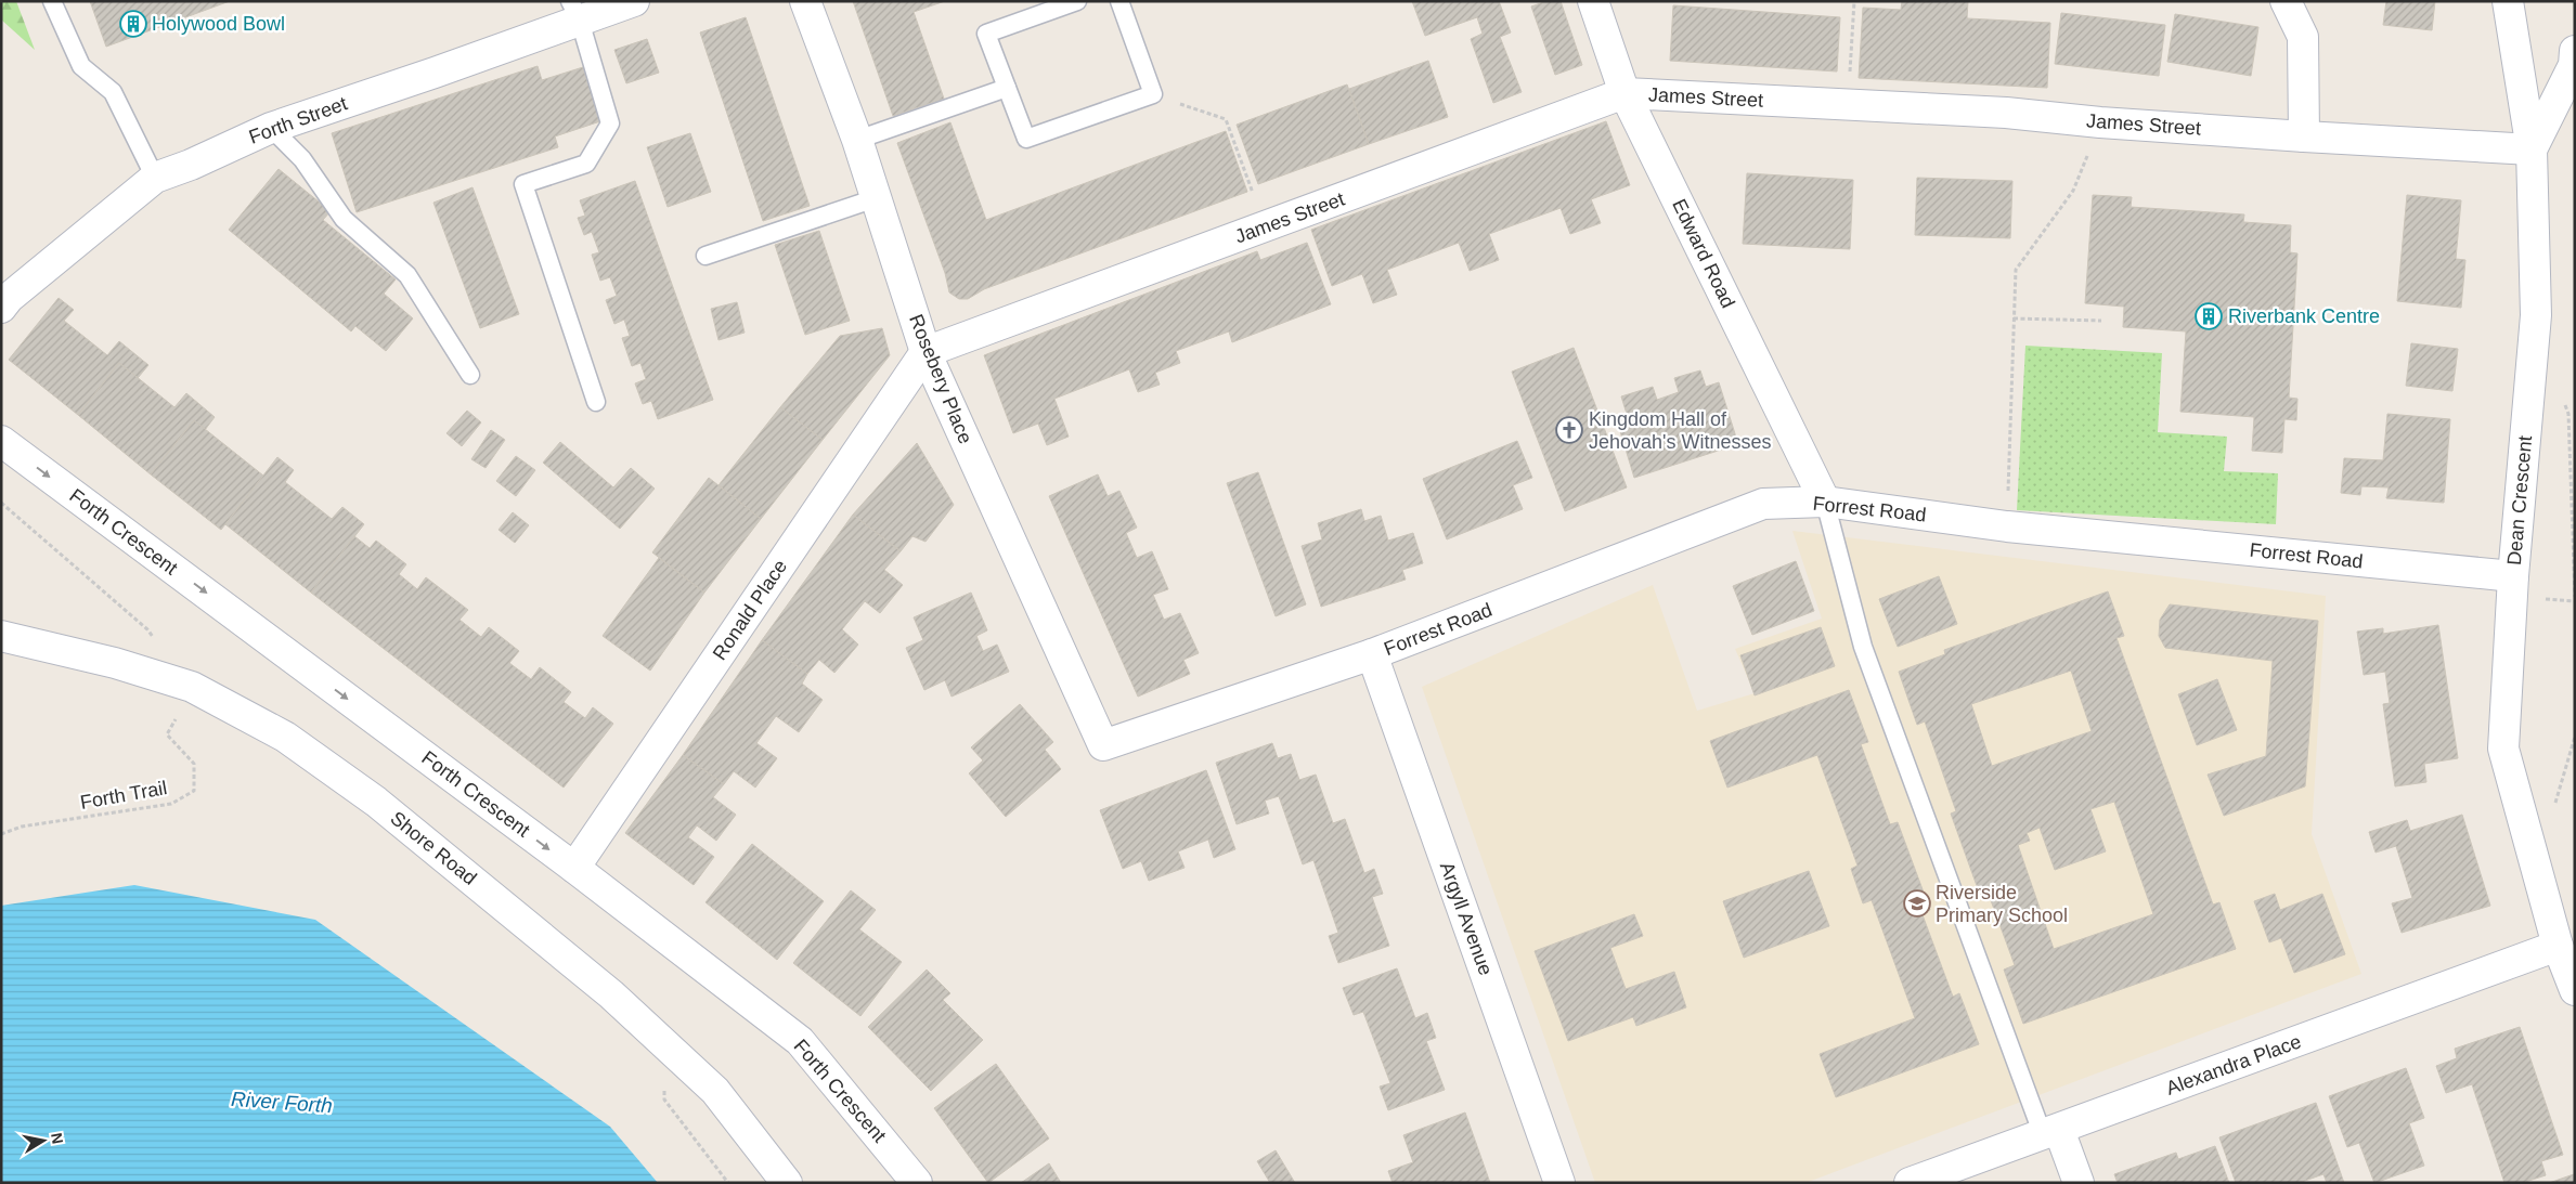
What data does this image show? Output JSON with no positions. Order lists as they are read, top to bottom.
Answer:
{
  "streets": {
    "street": [
      "James Street",
      "Forth Street",
      "Edward Road",
      "Rosebery Place",
      "Dean Crescent",
      "Forrest Road",
      "Forth Crescent",
      "Ronald Place",
      "Shore Road",
      "Argyll Avenue",
      "Alexandra Place"
    ],
    "path": ["Forth Trail"]
  },
  "crossings": [
    ["James Street", "Edward Road"],
    ["James Street", "Rosebery Place"],
    ["James Street", "Dean Crescent"],
    ["James Street", "Ronald Place"],
    ["Edward Road", "Forrest Road"],
    ["Rosebery Place", "Forrest Road"],
    ["Rosebery Place", "Ronald Place"],
    ["Dean Crescent", "Forrest Road"],
    ["Dean Crescent", "Alexandra Place"],
    ["Forrest Road", "Argyll Avenue"],
    ["Forth Crescent", "Ronald Place"],
    ["Forth Trail", "Shore Road"]
  ],
  "one_way": ["Forth Crescent"],
  "water": ["River Forth"],
  "places": {
    "building": ["Holywood Bowl", "Riverbank Centre"],
    "church": ["Kingdom Hall of Jehovah's Witnesses"],
    "school or university": ["Riverside Primary School"]
  },
  "north": "right"
}
